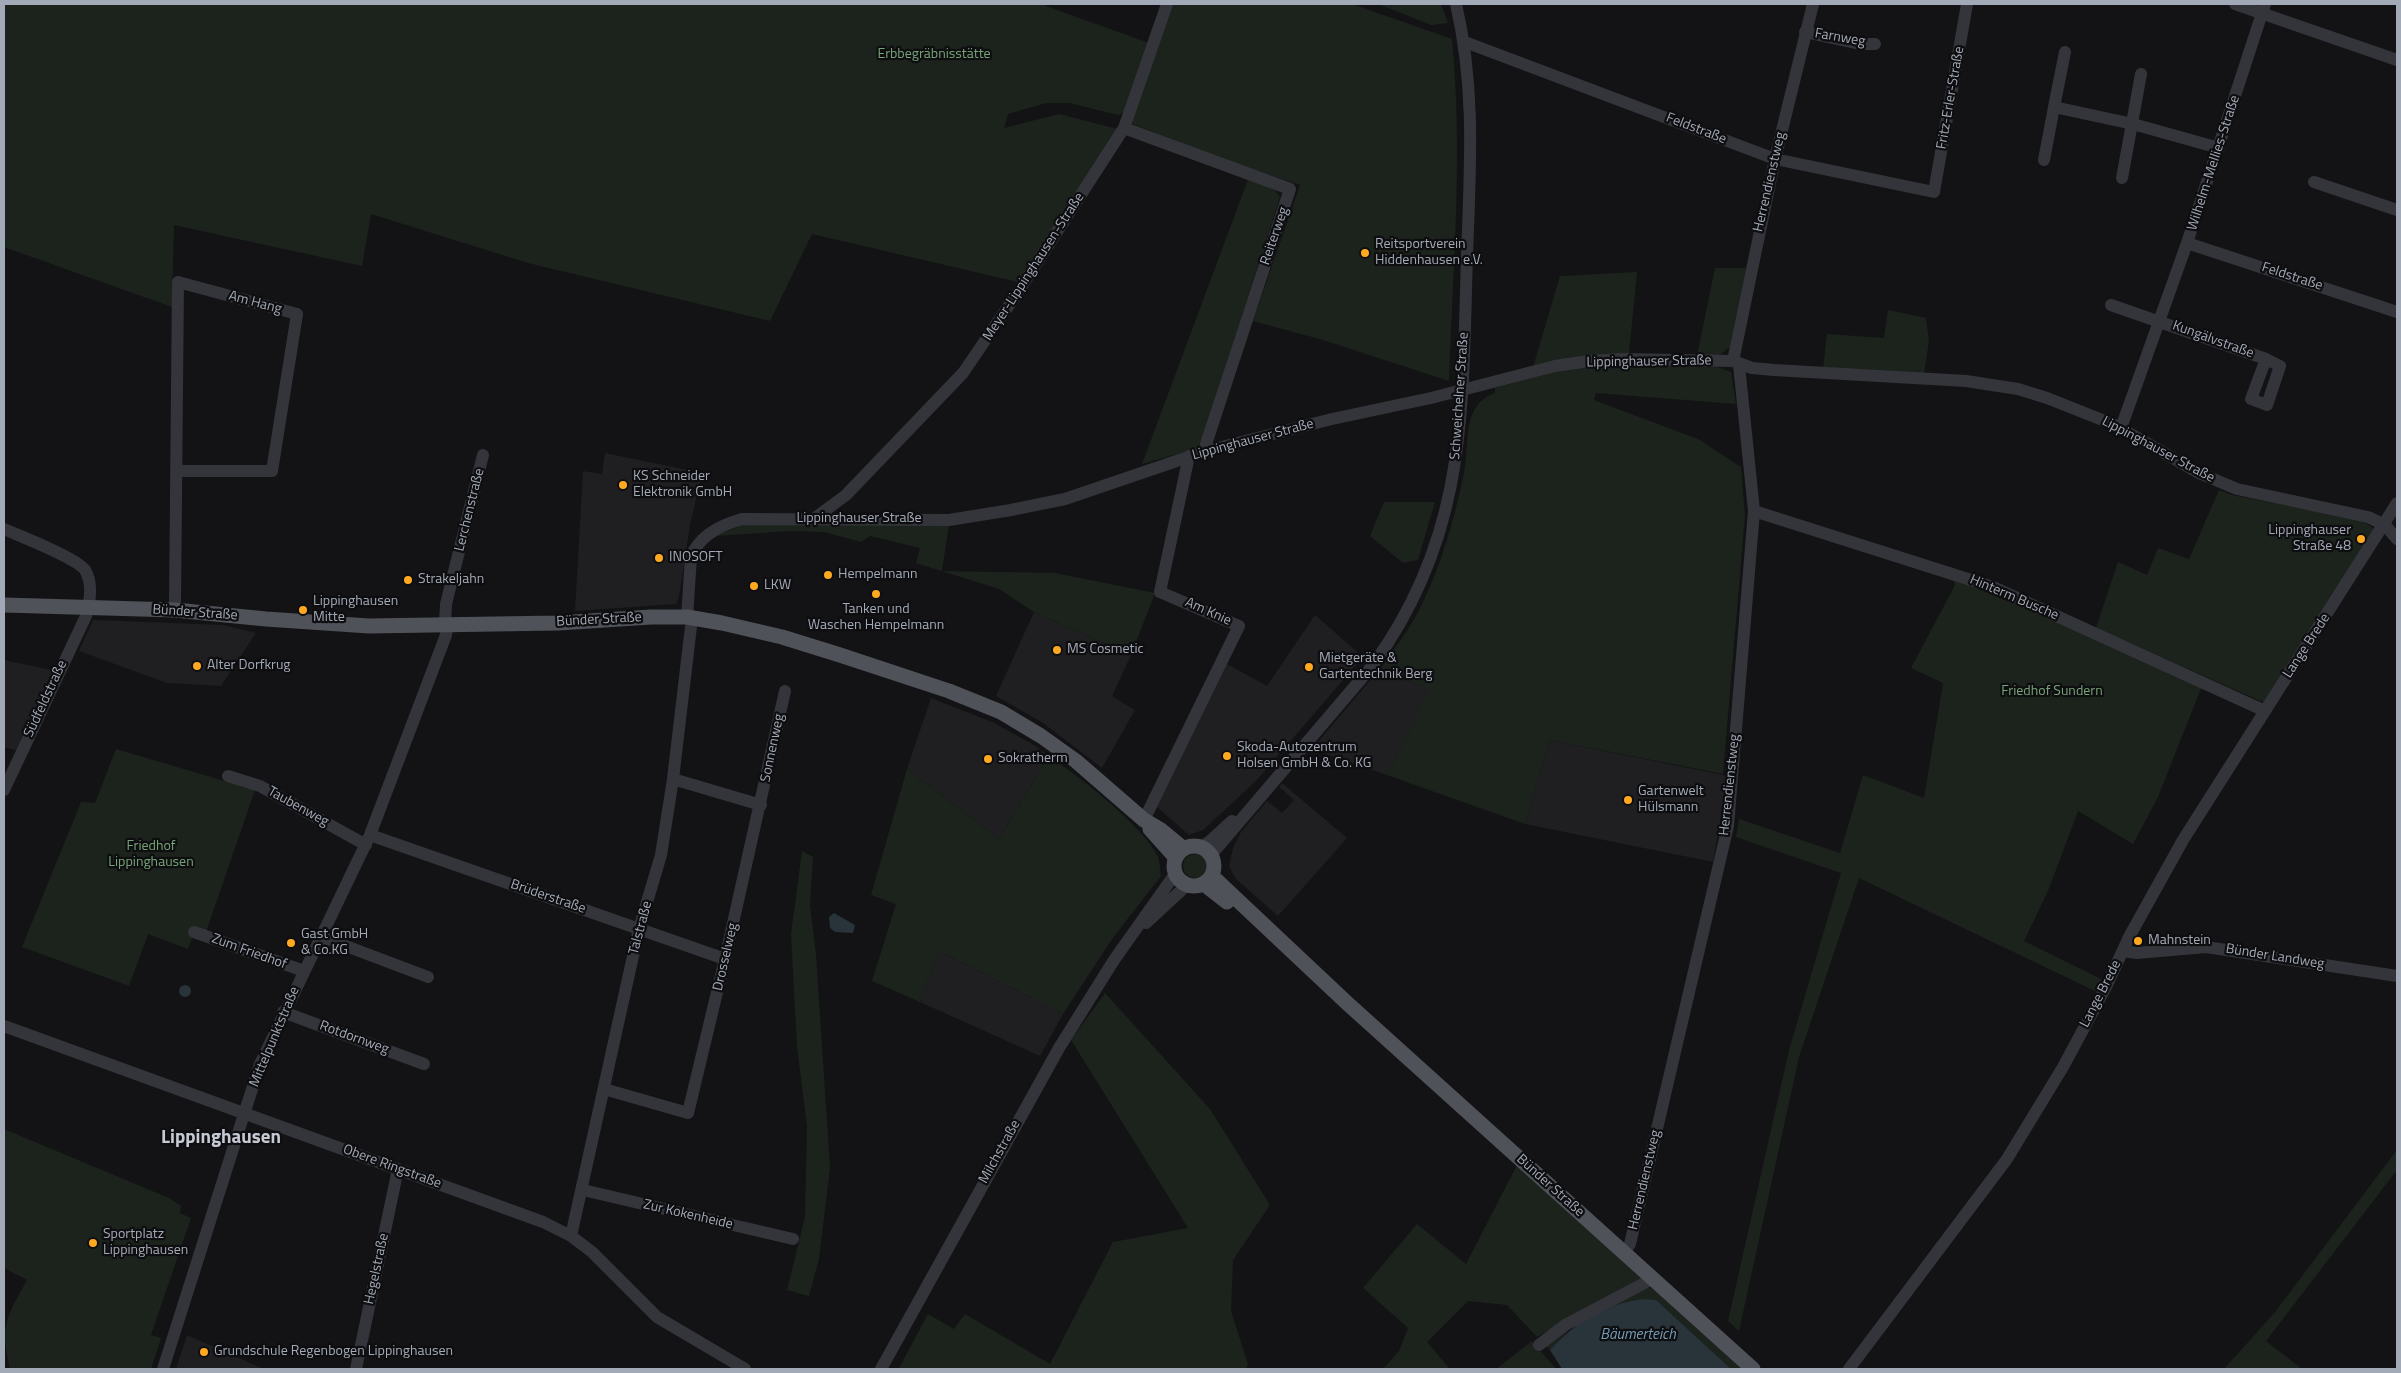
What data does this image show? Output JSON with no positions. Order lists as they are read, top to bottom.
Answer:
{
  "streets": {
    "main road": ["Bünder Straße"],
    "street": [
      "Farnweg",
      "Fritz-Erler-Straße",
      "Feldstraße",
      "Wilhelm-Mellies-Straße",
      "Herrendienstweg",
      "Reiterweg",
      "Meyer-Lippinghausen-Straße",
      "Am Hang",
      "Kungälvstraße",
      "Lippinghauser Straße",
      "Schweichelner Straße",
      "Lerchenstraße",
      "Hinterm Busche",
      "Am Knie",
      "Lange Brede",
      "Südfeldstraße",
      "Sonnenweg",
      "Taubenweg",
      "Brüderstraße",
      "Talstraße",
      "Zum Friedhof",
      "Drosselweg",
      "Bünder Landweg",
      "Mittelpunktstraße",
      "Rotdornweg",
      "Milchstraße",
      "Obere Ringstraße",
      "Zur Kokenheide",
      "Hegelstraße"
    ]
  },
  "crossings": [
    ["Farnweg", "Herrendienstweg"],
    ["Fritz-Erler-Straße", "Feldstraße"],
    ["Feldstraße", "Wilhelm-Mellies-Straße"],
    ["Feldstraße", "Herrendienstweg"],
    ["Feldstraße", "Schweichelner Straße"],
    ["Wilhelm-Mellies-Straße", "Kungälvstraße"],
    ["Wilhelm-Mellies-Straße", "Lippinghauser Straße"],
    ["Herrendienstweg", "Lippinghauser Straße"],
    ["Herrendienstweg", "Hinterm Busche"],
    ["Herrendienstweg", "Bünder Straße"],
    ["Reiterweg", "Meyer-Lippinghausen-Straße"],
    ["Reiterweg", "Lippinghauser Straße"],
    ["Meyer-Lippinghausen-Straße", "Lippinghauser Straße"],
    ["Am Hang", "Bünder Straße"],
    ["Lippinghauser Straße", "Schweichelner Straße"],
    ["Lippinghauser Straße", "Am Knie"],
    ["Lippinghauser Straße", "Bünder Straße"],
    ["Lippinghauser Straße", "Lange Brede"],
    ["Lippinghauser Straße", "Talstraße"],
    ["Schweichelner Straße", "Bünder Straße"],
    ["Schweichelner Straße", "Milchstraße"],
    ["Lerchenstraße", "Bünder Straße"],
    ["Lerchenstraße", "Mittelpunktstraße"],
    ["Hinterm Busche", "Lange Brede"],
    ["Am Knie", "Bünder Straße"],
    ["Bünder Straße", "Südfeldstraße"],
    ["Bünder Straße", "Talstraße"],
    ["Bünder Straße", "Mittelpunktstraße"],
    ["Bünder Straße", "Milchstraße"],
    ["Lange Brede", "Bünder Landweg"],
    ["Sonnenweg", "Drosselweg"],
    ["Taubenweg", "Brüderstraße"],
    ["Taubenweg", "Mittelpunktstraße"],
    ["Brüderstraße", "Talstraße"],
    ["Brüderstraße", "Drosselweg"],
    ["Brüderstraße", "Mittelpunktstraße"],
    ["Talstraße", "Drosselweg"],
    ["Talstraße", "Obere Ringstraße"],
    ["Talstraße", "Zur Kokenheide"],
    ["Zum Friedhof", "Mittelpunktstraße"],
    ["Mittelpunktstraße", "Rotdornweg"],
    ["Mittelpunktstraße", "Obere Ringstraße"],
    ["Obere Ringstraße", "Hegelstraße"]
  ],
  "districts": ["Lippinghausen"],
  "water": ["Bäumerteich"],
  "parks": ["Erbbegräbnisstätte", "Friedhof Sundern", "Friedhof Lippinghausen"],
  "places": [
    "Reitsportverein Hiddenhausen e.V.",
    "KS Schneider Elektronik GmbH",
    "Lippinghauser Straße 48",
    "INOSOFT",
    "Hempelmann",
    "Strakeljahn",
    "LKW",
    "Tanken und Waschen Hempelmann",
    "Lippinghausen Mitte",
    "MS Cosmetic",
    "Alter Dorfkrug",
    "Mietgeräte & Gartentechnik Berg",
    "Skoda-Autozentrum Holsen GmbH & Co. KG",
    "Sokratherm",
    "Gartenwelt Hülsmann",
    "Mahnstein",
    "Gast GmbH & Co.KG",
    "Sportplatz Lippinghausen",
    "Grundschule Regenbogen Lippinghausen"
  ]
}
